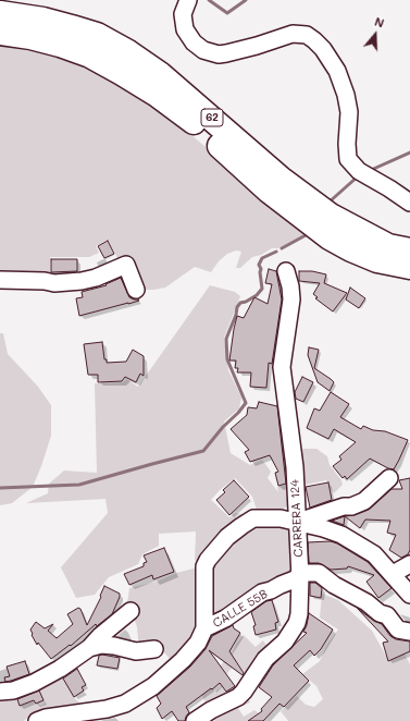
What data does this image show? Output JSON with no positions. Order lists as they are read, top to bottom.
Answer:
{
  "streets": {
    "highway": ["62"],
    "street": ["CARRERA 124", "CALLE 55B"]
  },
  "crossings": [
    ["CARRERA 124", "CALLE 55B"]
  ],
  "north": "top"
}
